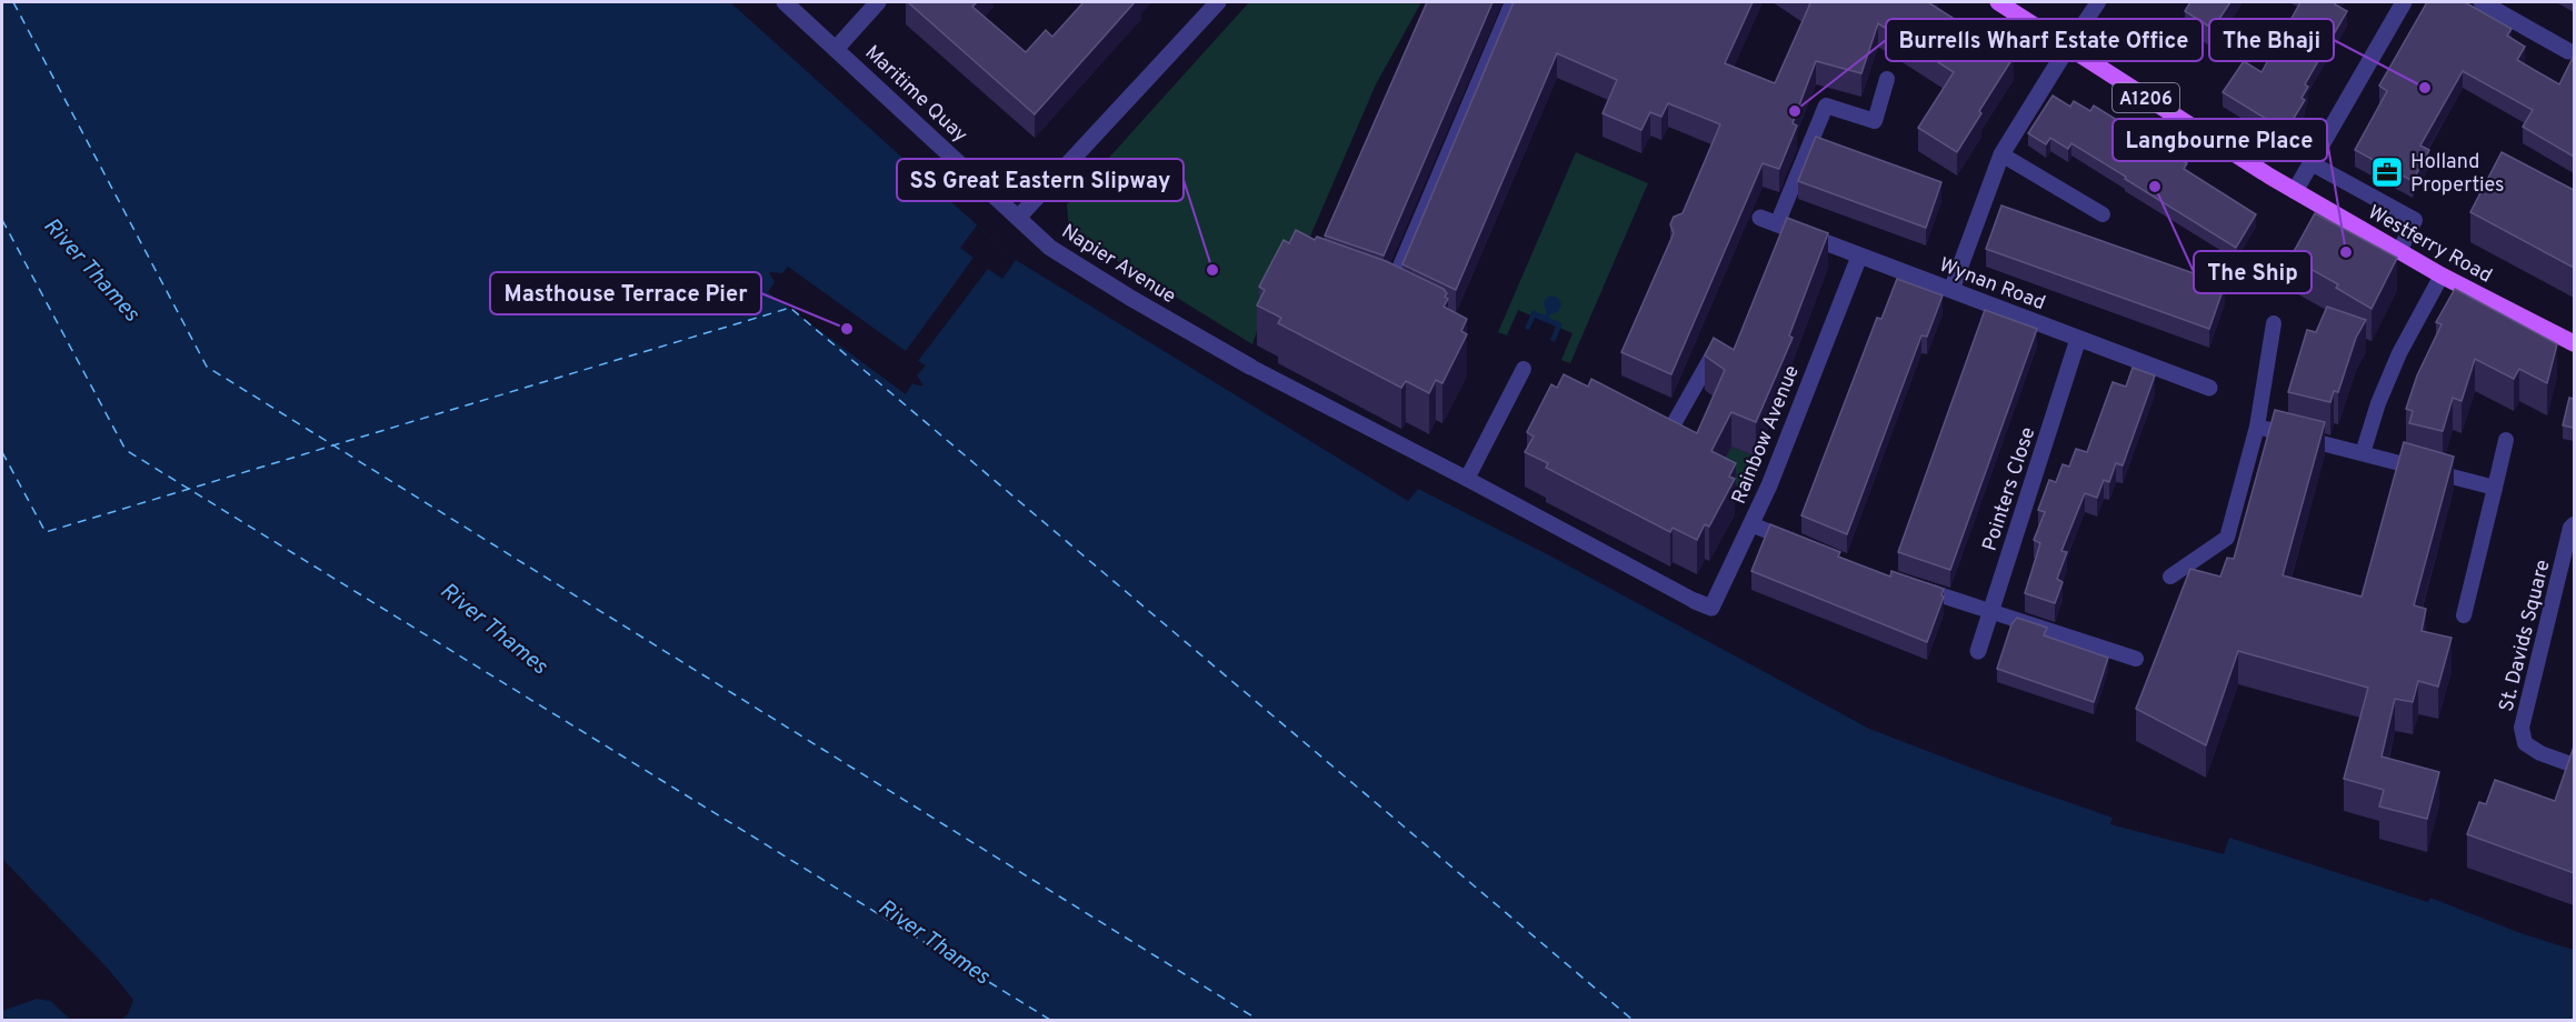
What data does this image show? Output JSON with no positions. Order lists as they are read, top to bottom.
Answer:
{
  "streets": {
    "main road": ["A1206", "Westferry Road"],
    "street": [
      "Maritime Quay",
      "Napier Avenue",
      "Wynan Road",
      "Rainbow Avenue",
      "Pointers Close"
    ],
    "lane": ["St. Davids Square"]
  },
  "crossings": [
    ["Maritime Quay", "Napier Avenue"],
    ["Wynan Road", "Rainbow Avenue"],
    ["Wynan Road", "Pointers Close"]
  ],
  "water": ["River Thames"],
  "places": {
    "other": [
      "The Bhaji",
      "Burrells Wharf Estate Office",
      "The Ship",
      "Langbourne Place",
      "SS Great Eastern Slipway",
      "Masthouse Terrace Pier"
    ],
    "office": ["Holland Properties"]
  }
}
